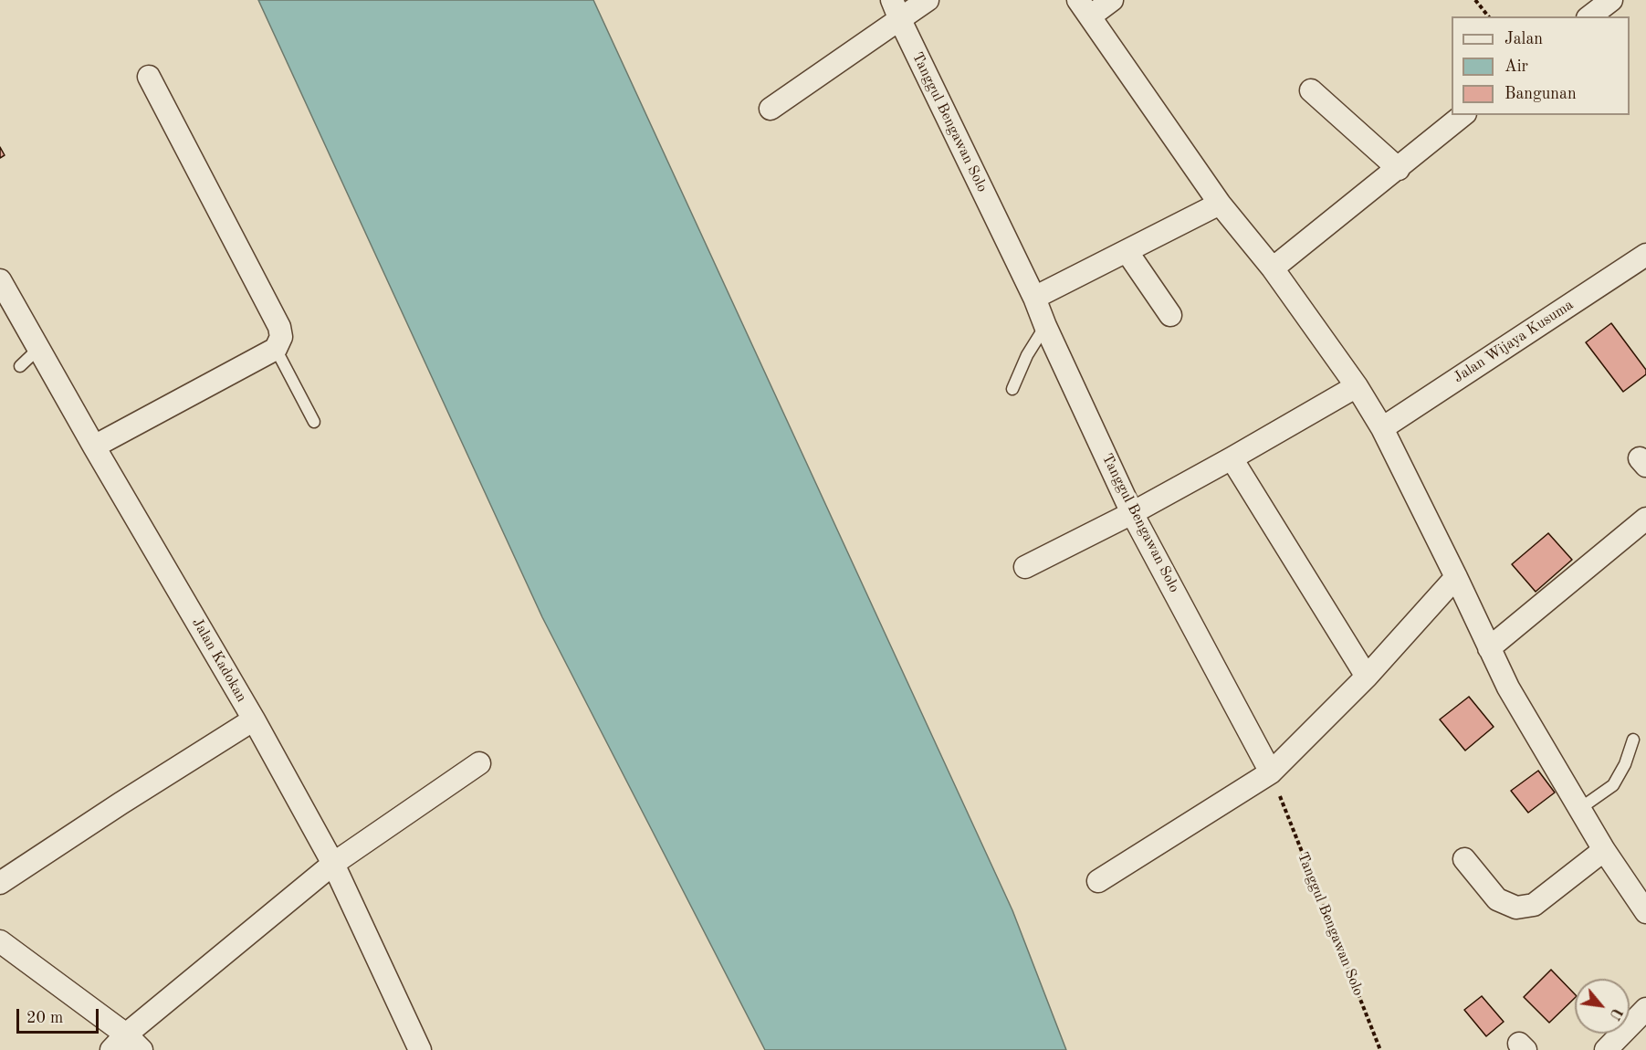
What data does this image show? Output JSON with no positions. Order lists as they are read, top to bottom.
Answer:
{
  "streets": {
    "street": ["Tanggul Bengawan Solo", "Jalan Wijaya Kusuma", "Jalan Kadokan"]
  },
  "legend": ["Jalan", "Air", "Bangunan"],
  "scale_bar": "20 m",
  "north": "bottom right"
}
